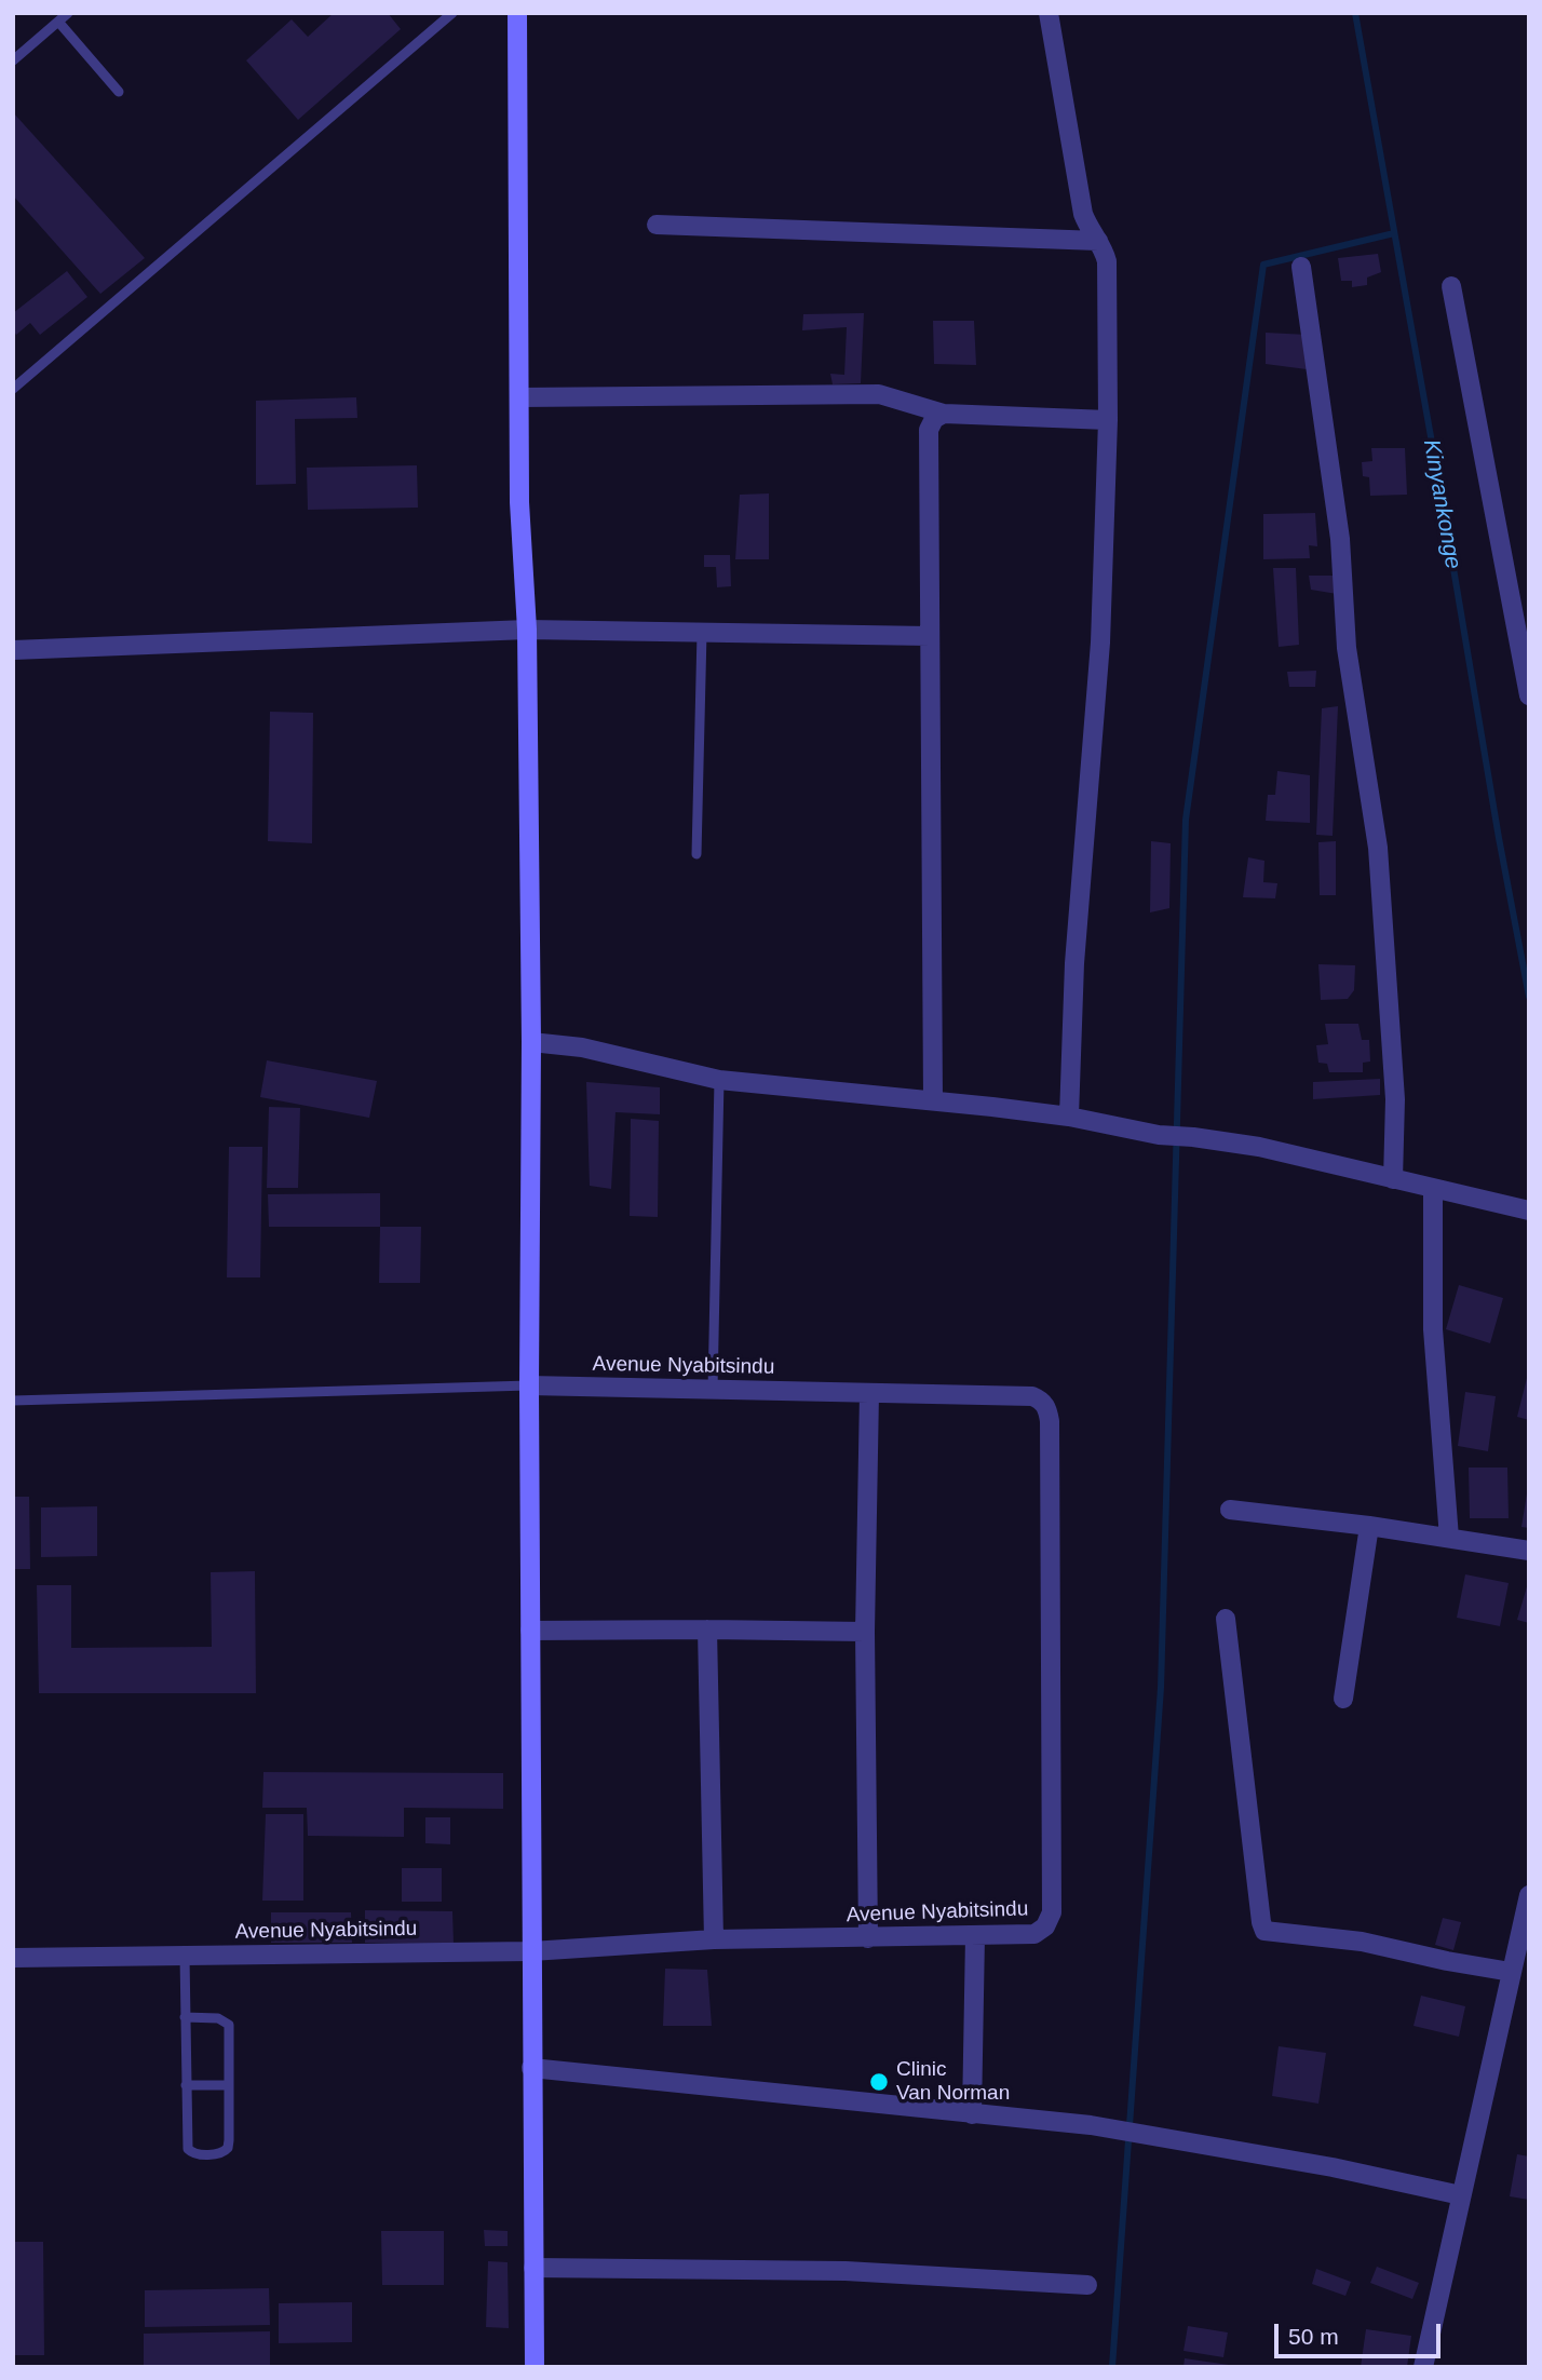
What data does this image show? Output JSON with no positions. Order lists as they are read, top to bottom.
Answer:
{
  "streets": {
    "street": ["Avenue Nyabitsindu"]
  },
  "water": ["Kinyankonge"],
  "places": ["Clinic Van Norman"],
  "scale_bar": "50 m"
}
